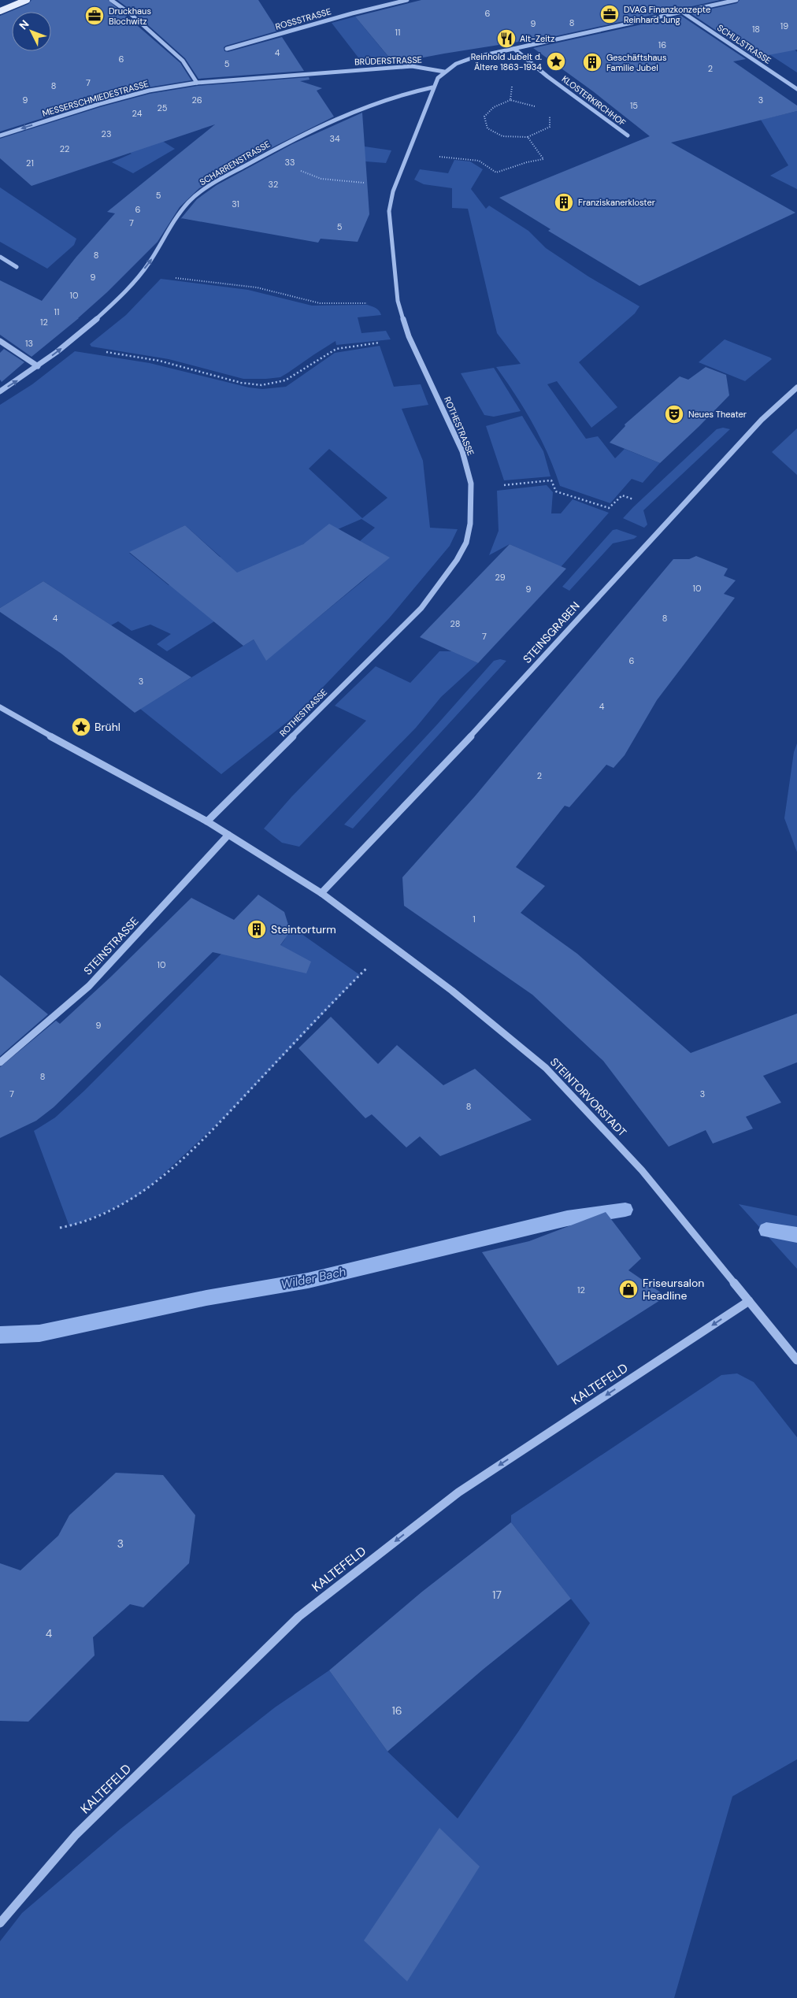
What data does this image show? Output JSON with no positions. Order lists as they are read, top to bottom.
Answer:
{
  "streets": {
    "street": [
      "ROSSSTRASSE",
      "SCHULSTRASSE",
      "BRÜDERSTRASSE",
      "MESSERSCHMIEDESTRASSE",
      "KLOSTERKIRCHHOF",
      "SCHARRENSTRASSE",
      "ROTHESTRASSE",
      "STEINSGRABEN",
      "STEINSTRASSE",
      "STEINTORVORSTADT",
      "KALTEFELD"
    ]
  },
  "crossings": [
    ["BRÜDERSTRASSE", "MESSERSCHMIEDESTRASSE"],
    ["BRÜDERSTRASSE", "ROTHESTRASSE"],
    ["SCHARRENSTRASSE", "ROTHESTRASSE"],
    ["STEINSGRABEN", "STEINTORVORSTADT"],
    ["STEINTORVORSTADT", "KALTEFELD"]
  ],
  "one_way": ["MESSERSCHMIEDESTRASSE", "SCHARRENSTRASSE", "KALTEFELD"],
  "water": ["Wilder Bach"],
  "places": {
    "office": ["DVAG Finanzkonzepte Reinhard Jung", "Druckhaus Blochwitz"],
    "restaurant": ["Alt-Zeitz"],
    "place": ["Reinhold Jubelt d. Ältere 1863-1934", "Brühl"],
    "building": ["Geschäftshaus Familie Jubel", "Franziskanerkloster", "Steintorturm"],
    "theatre": ["Neues Theater"],
    "shop": ["Friseursalon Headline"]
  },
  "house_numbers": [
    "6",
    "8",
    "9",
    "19",
    "18",
    "11",
    "16",
    "4",
    "6",
    "5",
    "2",
    "7",
    "8",
    "9",
    "26",
    "3",
    "15",
    "25",
    "24",
    "23",
    "34",
    "22",
    "33",
    "21",
    "32",
    "5",
    "31",
    "6",
    "7",
    "5",
    "8",
    "9",
    "10",
    "11",
    "12",
    "13",
    "29",
    "10",
    "9",
    "4",
    "8",
    "28",
    "7",
    "6",
    "3",
    "4",
    "2",
    "1",
    "10",
    "9",
    "8",
    "7",
    "3",
    "8",
    "12",
    "3",
    "17",
    "4",
    "16"
  ],
  "north": "top left"
}
